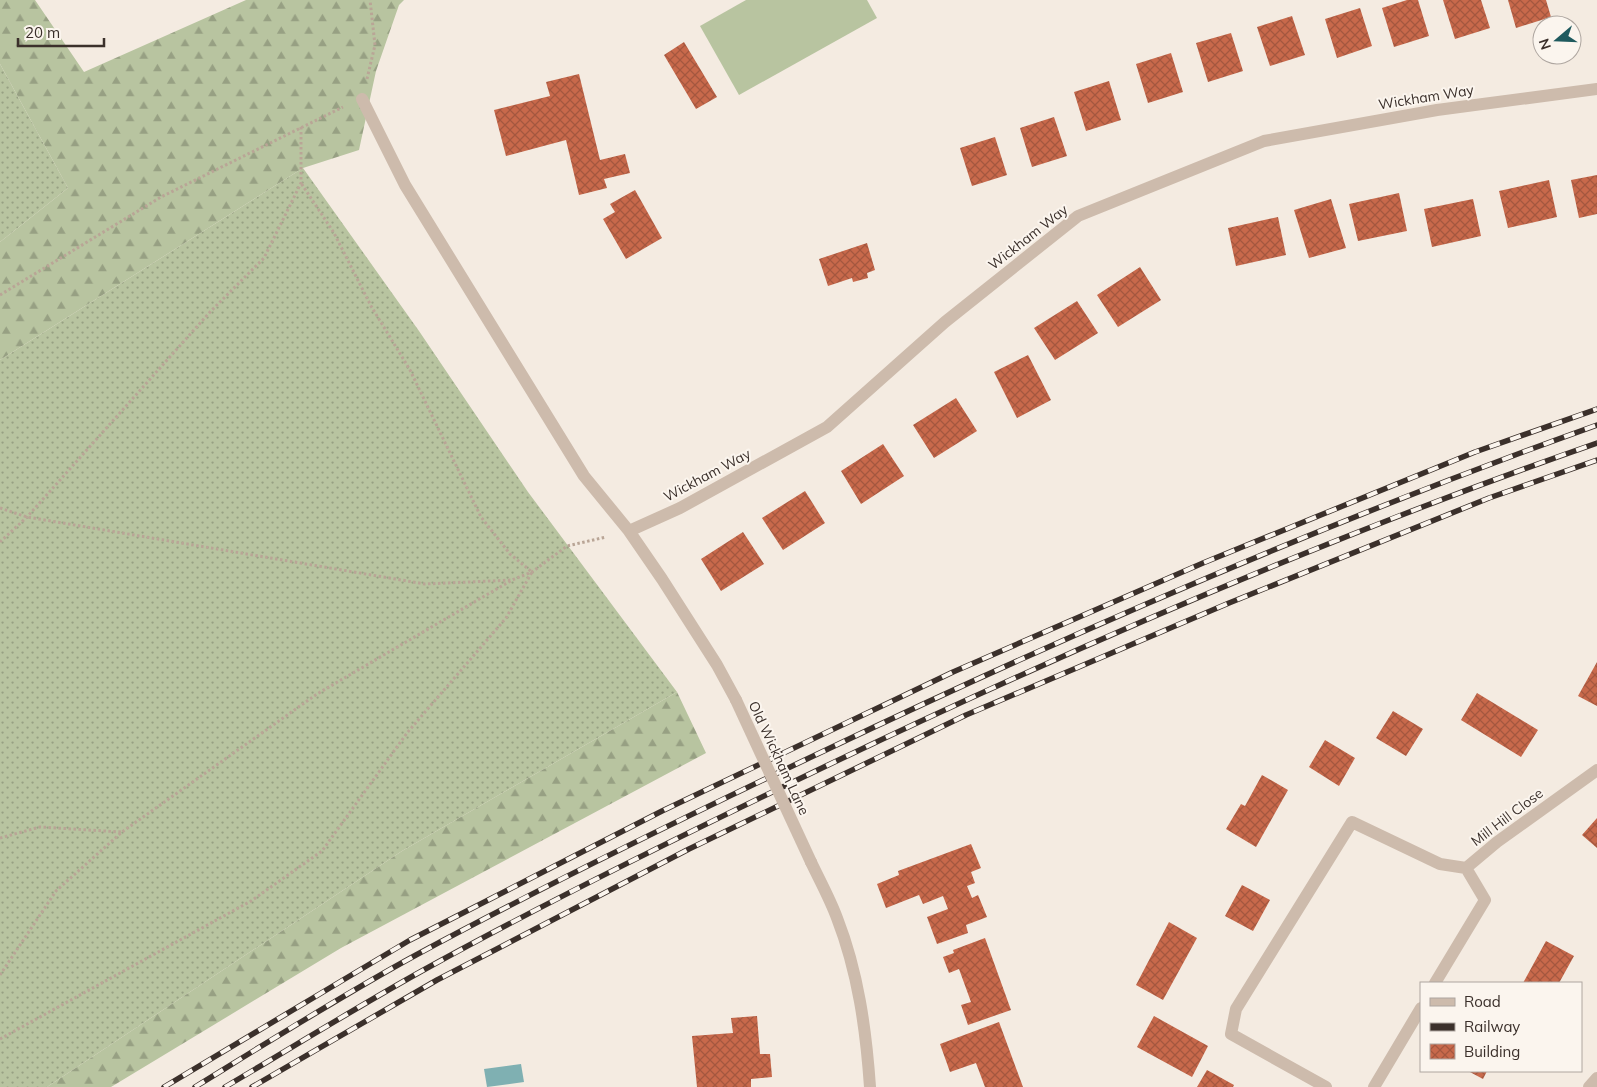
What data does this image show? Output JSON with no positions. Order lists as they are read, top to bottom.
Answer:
{
  "streets": {
    "street": ["Wickham Way", "Old Wickham Lane", "Mill Hill Close"]
  },
  "crossings": [
    ["Wickham Way", "Old Wickham Lane"]
  ],
  "legend": ["Road", "Railway", "Building"],
  "scale_bar": "20 m",
  "north": "left"
}
